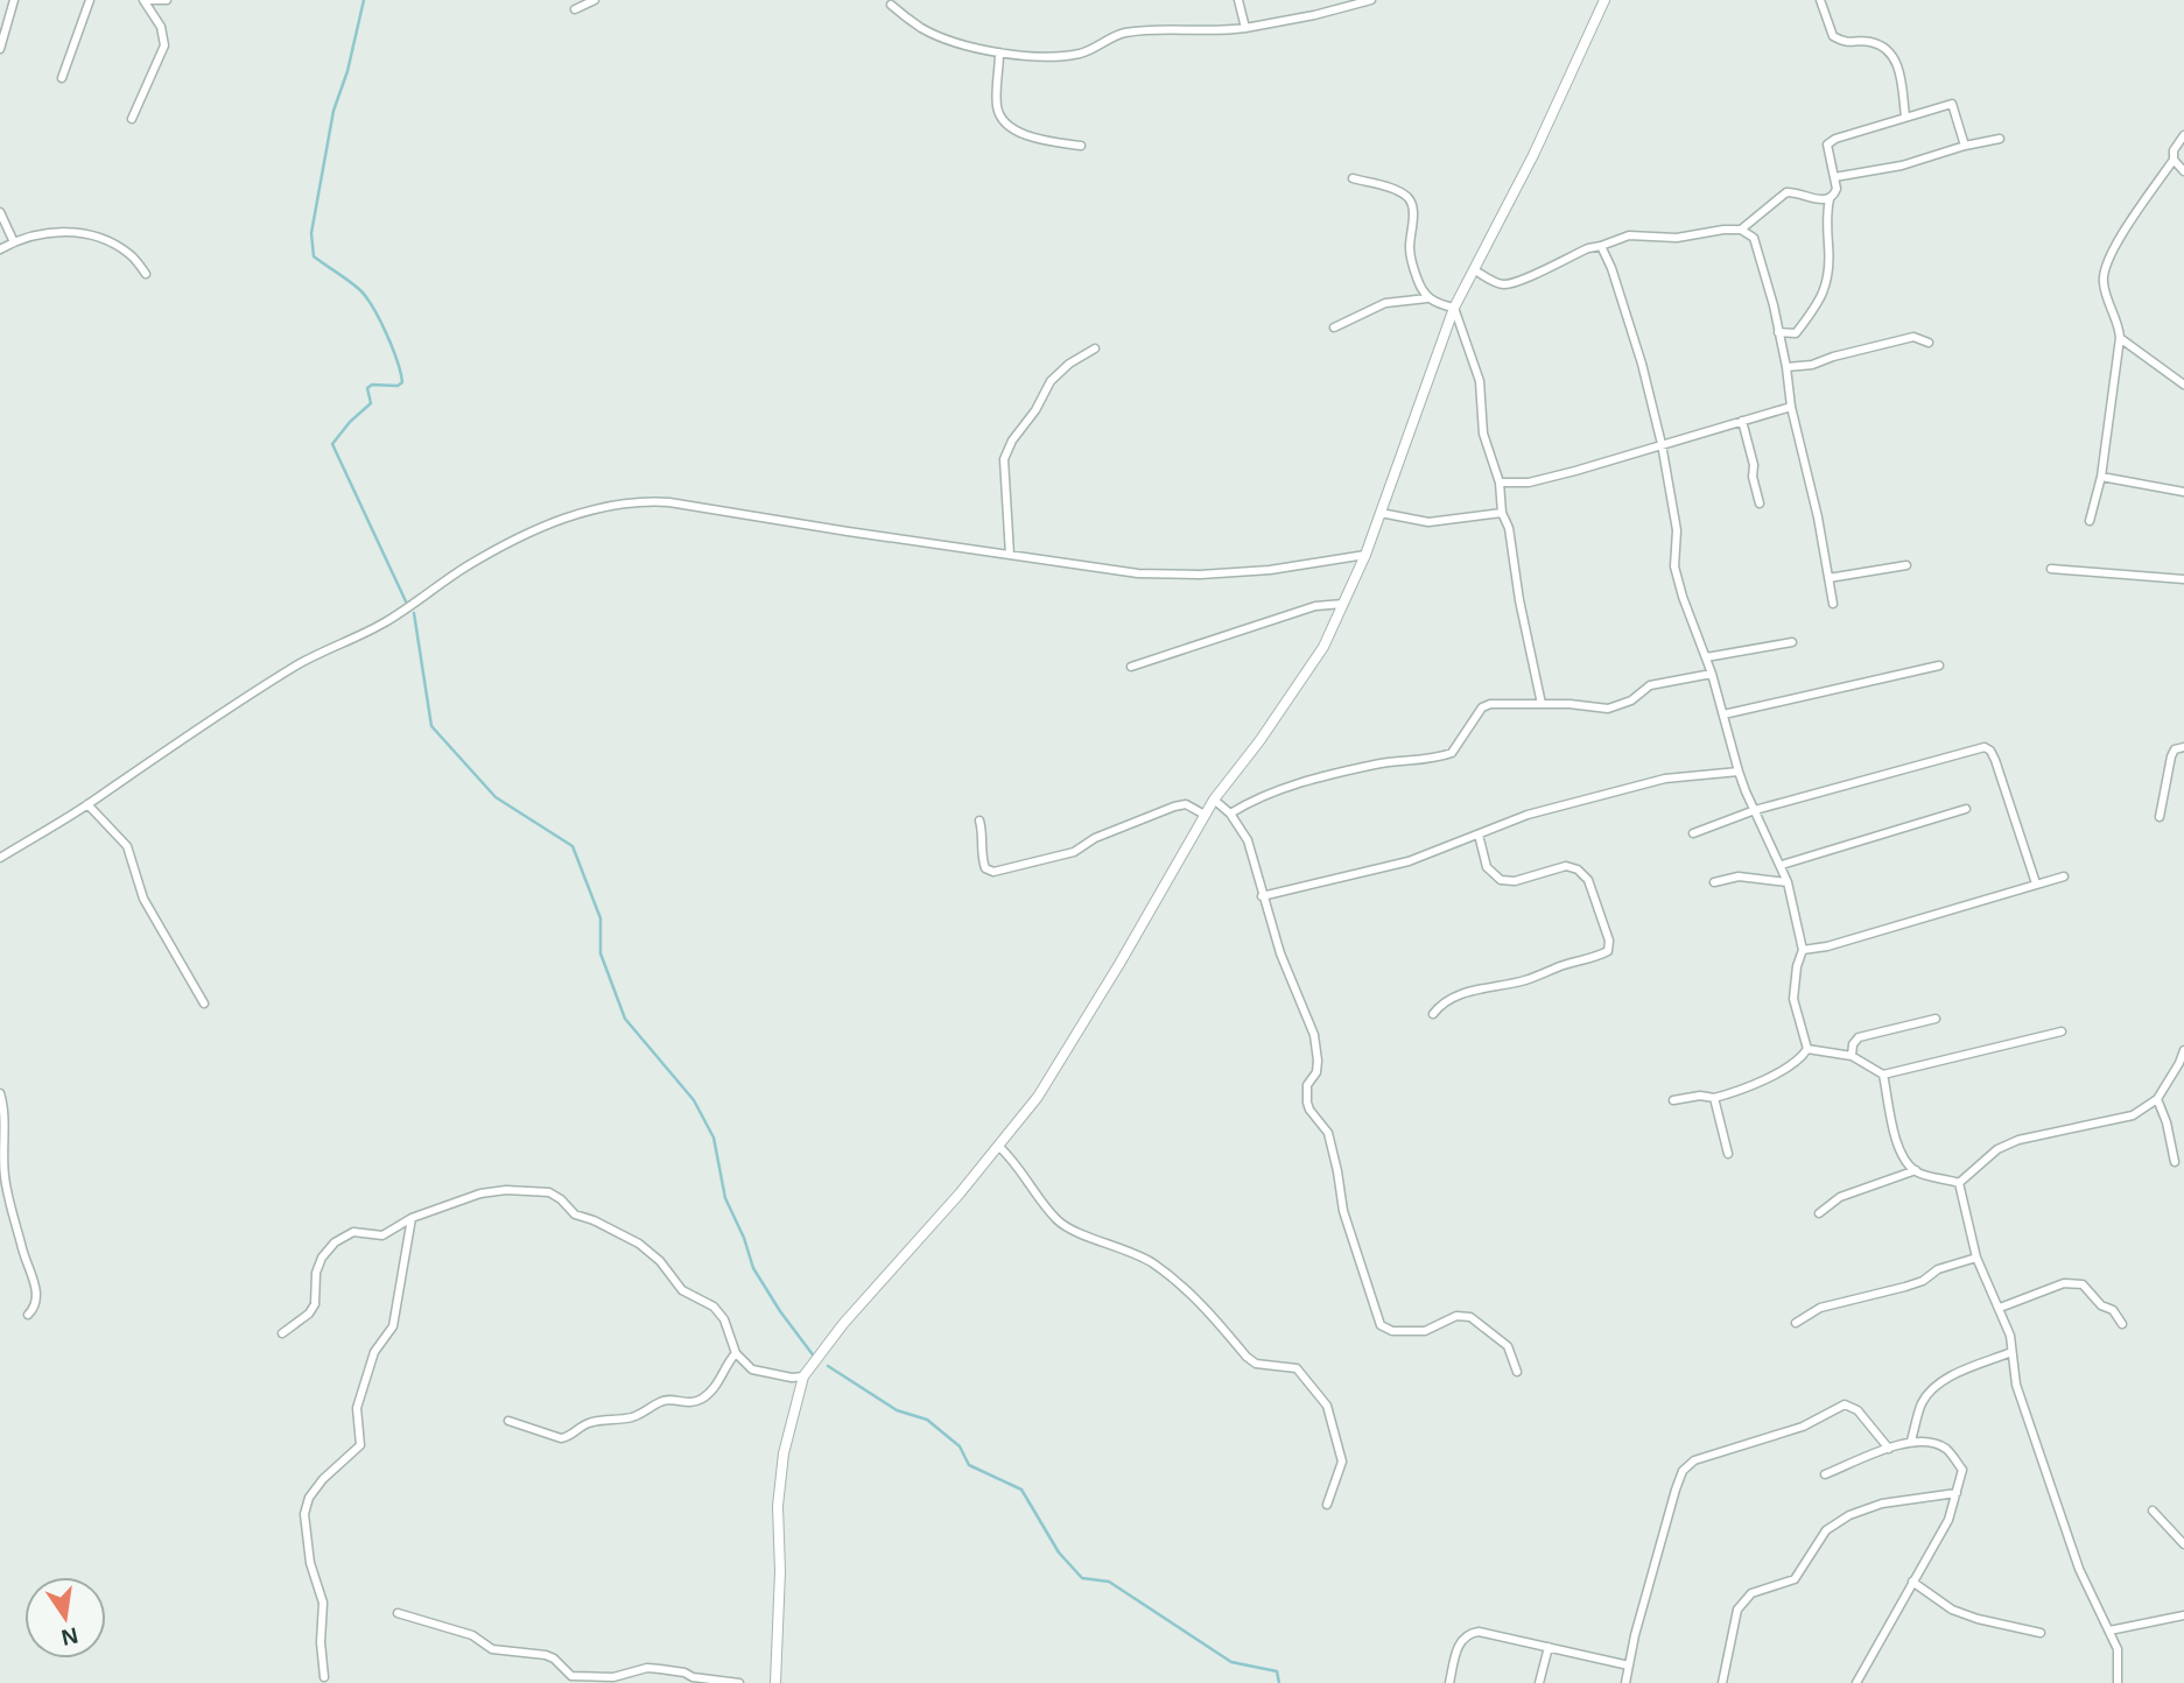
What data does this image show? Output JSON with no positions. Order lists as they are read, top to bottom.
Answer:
{
  "north": "bottom"
}
